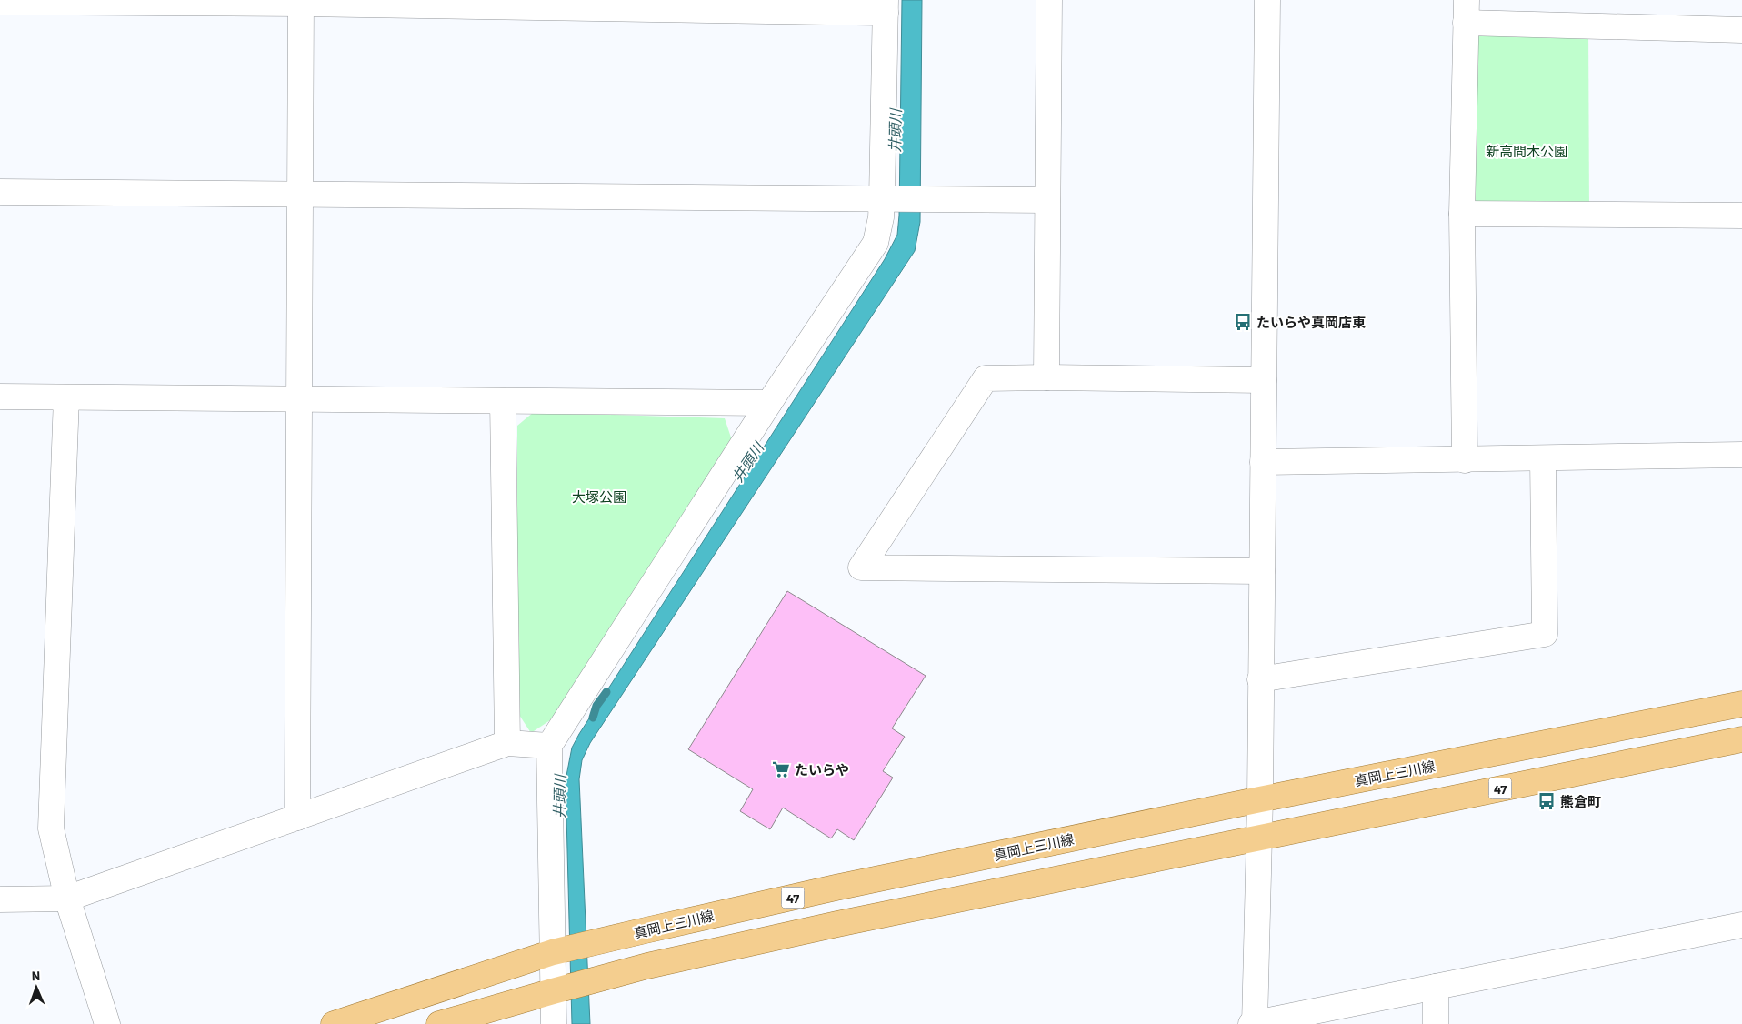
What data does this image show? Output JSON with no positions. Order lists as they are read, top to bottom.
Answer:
{
  "streets": {
    "main road": ["真岡上三川線", "47"]
  },
  "water": ["井頭川"],
  "parks": ["新高間木公園", "大塚公園"],
  "places": {
    "bus stop": ["たいらや真岡店東", "熊倉町"],
    "supermarket": ["たいらや"]
  },
  "north": "top"
}
